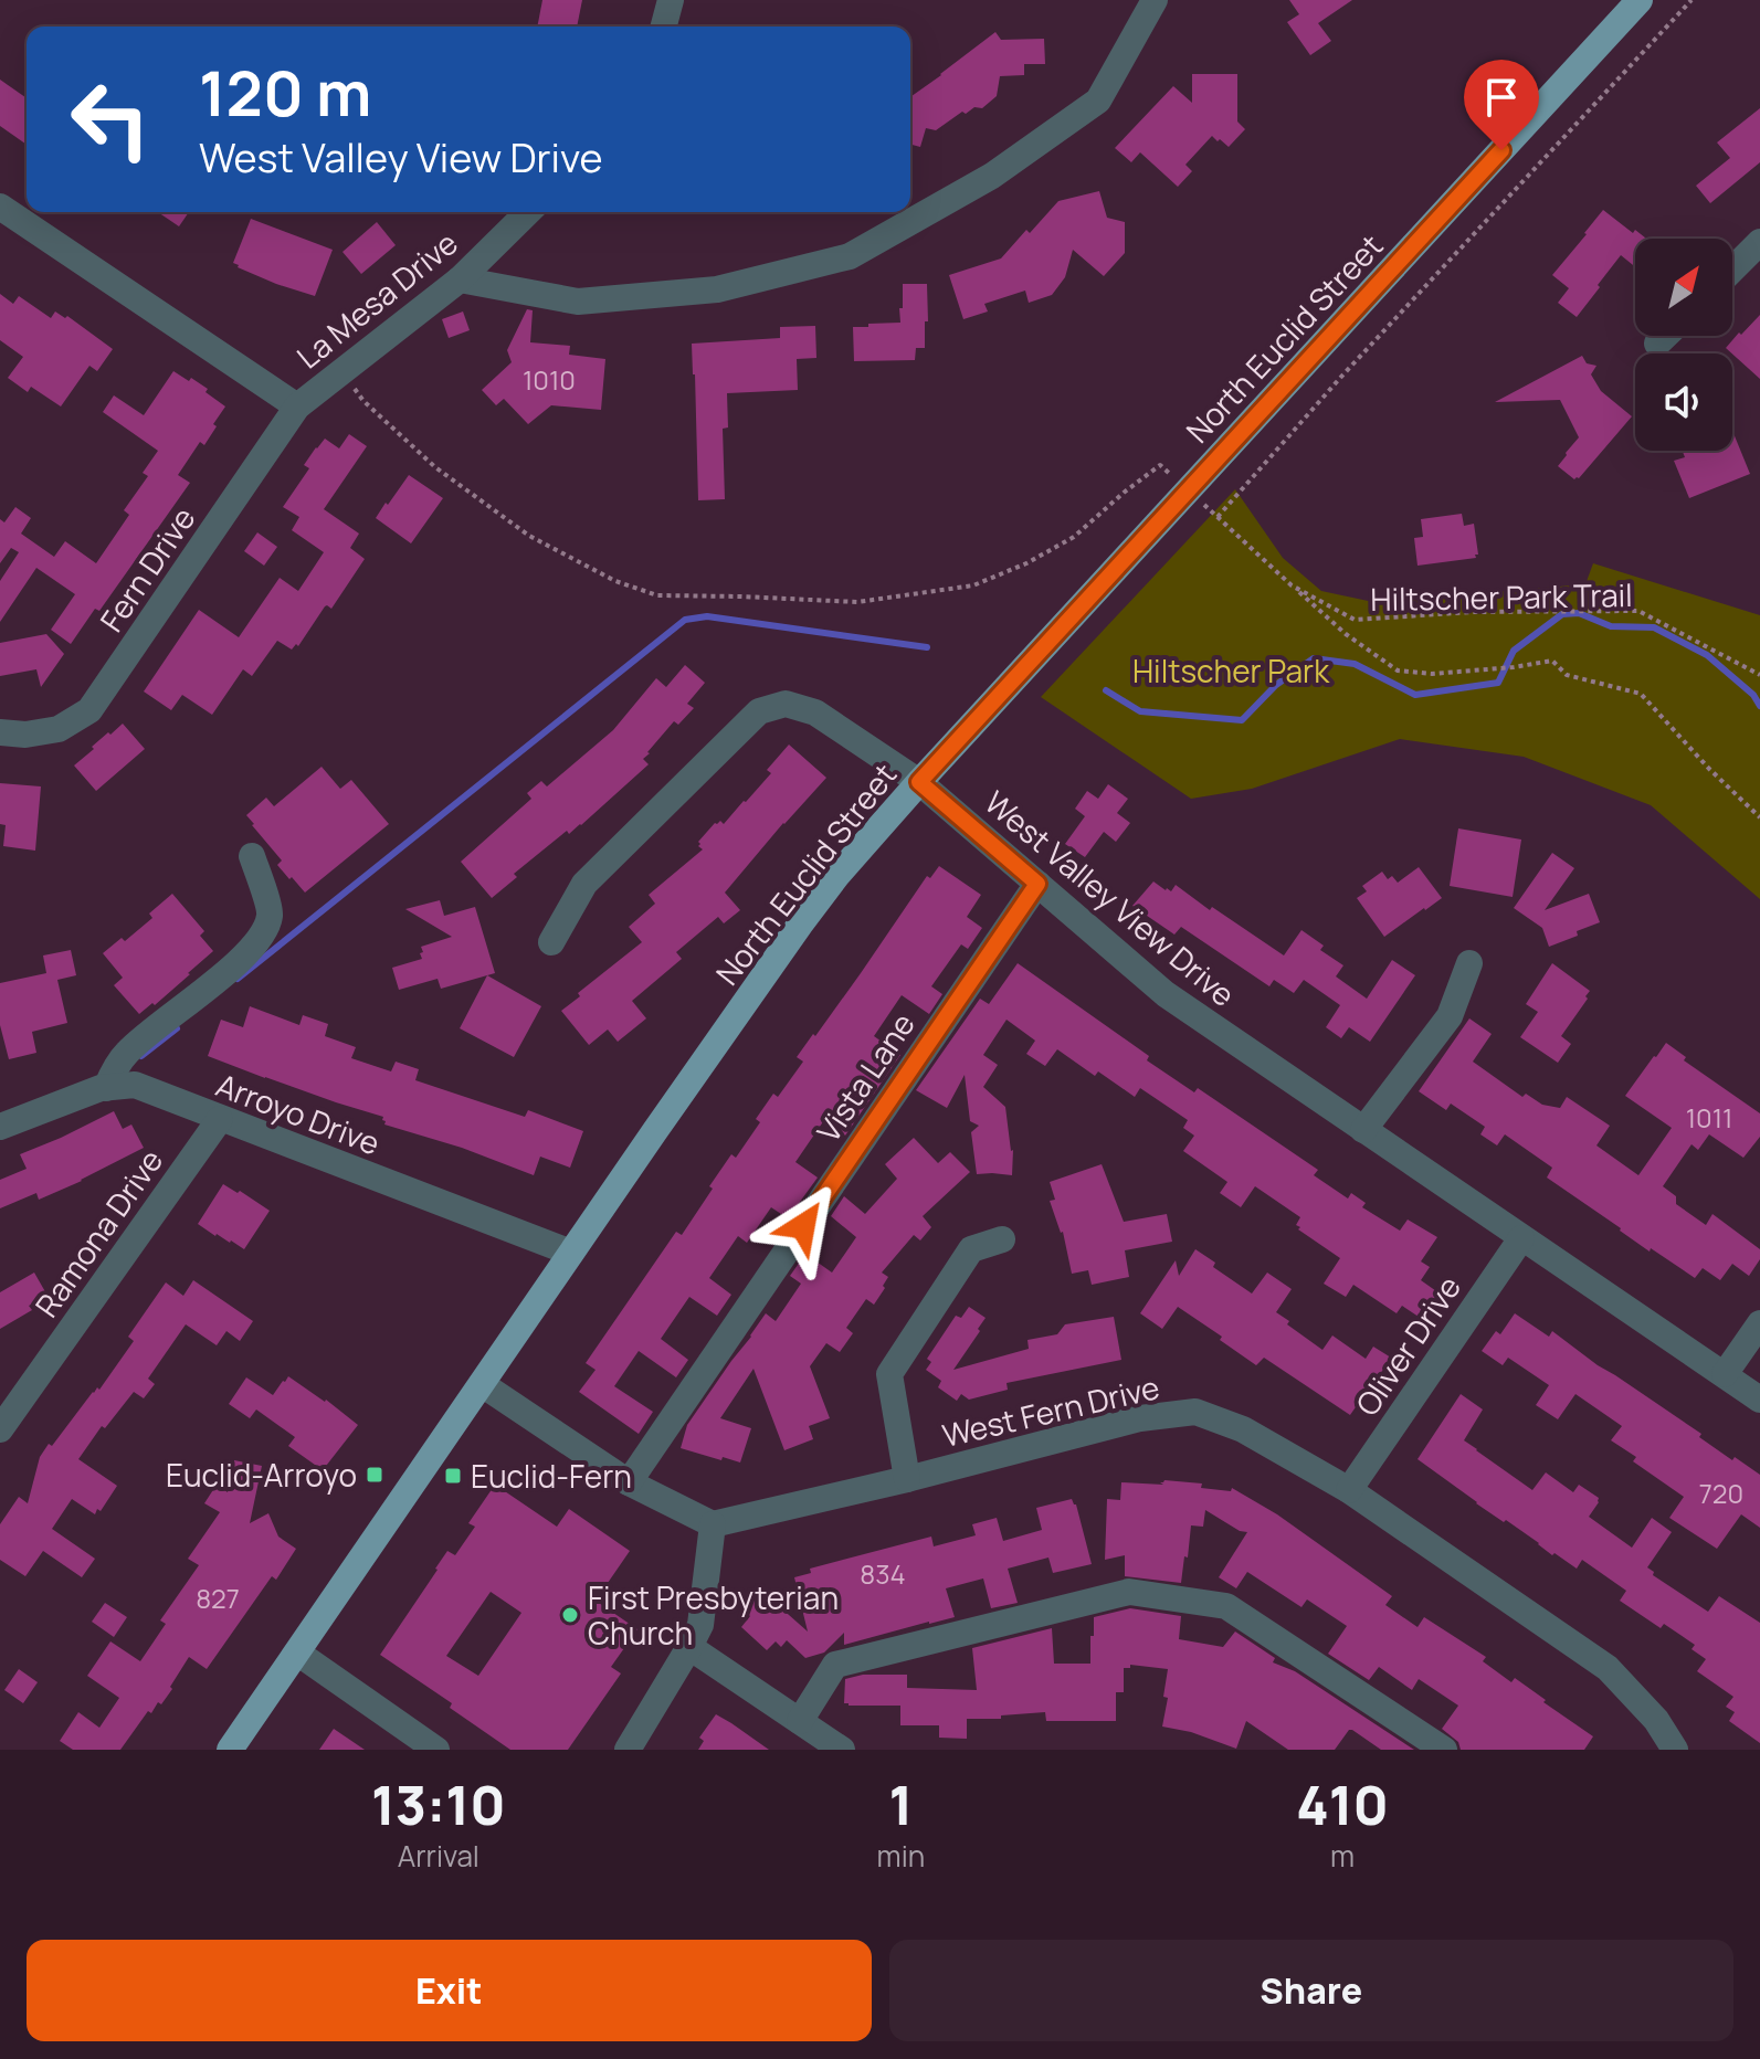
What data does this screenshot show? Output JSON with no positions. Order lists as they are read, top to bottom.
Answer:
{
  "streets": {
    "main road": ["North Euclid Street"],
    "street": [
      "La Mesa Drive",
      "Fern Drive",
      "West Valley View Drive",
      "Vista Lane",
      "Arroyo Drive",
      "Ramona Drive",
      "Oliver Drive",
      "West Fern Drive"
    ],
    "path": ["Hiltscher Park Trail"]
  },
  "crossings": [
    ["La Mesa Drive", "Fern Drive"],
    ["La Mesa Drive", "Hiltscher Park Trail"],
    ["North Euclid Street", "Hiltscher Park Trail"],
    ["North Euclid Street", "West Valley View Drive"],
    ["North Euclid Street", "Arroyo Drive"],
    ["West Valley View Drive", "Vista Lane"],
    ["West Valley View Drive", "Oliver Drive"],
    ["Arroyo Drive", "Ramona Drive"],
    ["Oliver Drive", "West Fern Drive"]
  ],
  "parks": ["Hiltscher Park"],
  "places": {
    "transit": ["Euclid-Arroyo", "Euclid-Fern"],
    "other": ["First Presbyterian Church"]
  },
  "house_numbers": [
    "1010",
    "1011",
    "720",
    "834",
    "827"
  ],
  "north": "top right",
  "page": {
    "turn": ["120 m", "West Valley View Drive"],
    "eta": [
      "13:10",
      "Arrival",
      "1",
      "min",
      "410",
      "m"
    ],
    "buttons": ["Exit", "Share"]
  }
}
